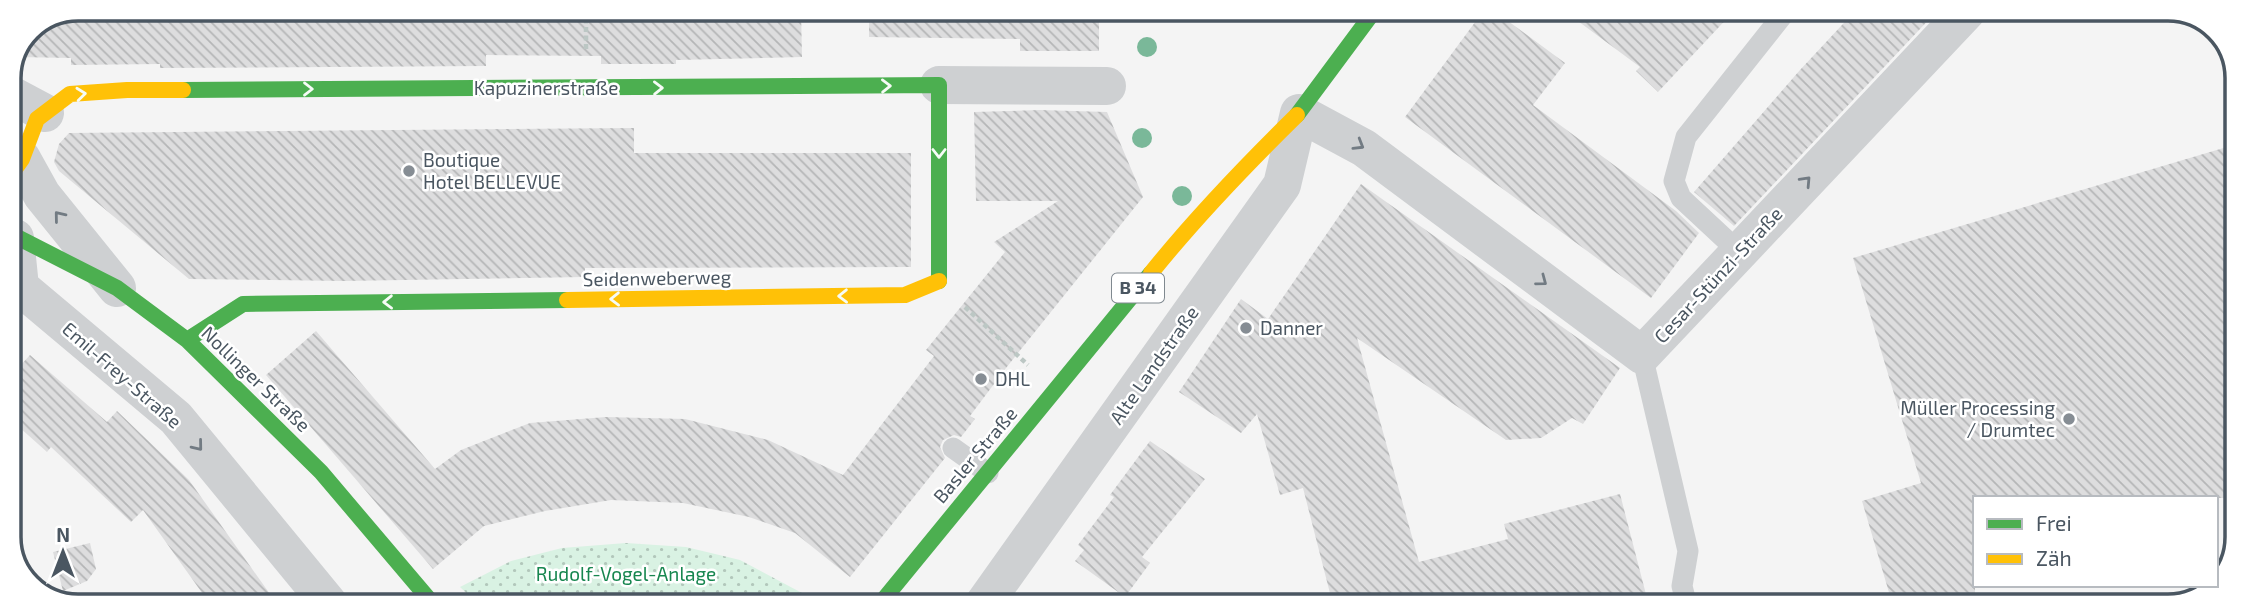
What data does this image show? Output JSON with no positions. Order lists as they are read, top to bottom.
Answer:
{
  "streets": {
    "street": [
      "Kapuzinerstraße",
      "Cesar-Stünzi-Straße",
      "Seidenweberweg",
      "B 34",
      "Alte Landstraße",
      "Emil-Frey-Straße",
      "Nollinger Straße",
      "Basler Straße"
    ]
  },
  "crossings": [
    ["Kapuzinerstraße", "Nollinger Straße"],
    ["Cesar-Stünzi-Straße", "B 34"],
    ["Cesar-Stünzi-Straße", "Alte Landstraße"],
    ["Cesar-Stünzi-Straße", "Basler Straße"],
    ["Seidenweberweg", "Nollinger Straße"],
    ["B 34", "Alte Landstraße"],
    ["B 34", "Basler Straße"],
    ["Alte Landstraße", "Basler Straße"]
  ],
  "one_way": ["Seidenweberweg", "Emil-Frey-Straße"],
  "parks": ["Rudolf-Vogel-Anlage"],
  "places": [
    "Boutique Hotel BELLEVUE",
    "Danner",
    "DHL",
    "Müller Processing / Drumtec"
  ],
  "legend": ["Frei", "Zäh"],
  "north": "top"
}
